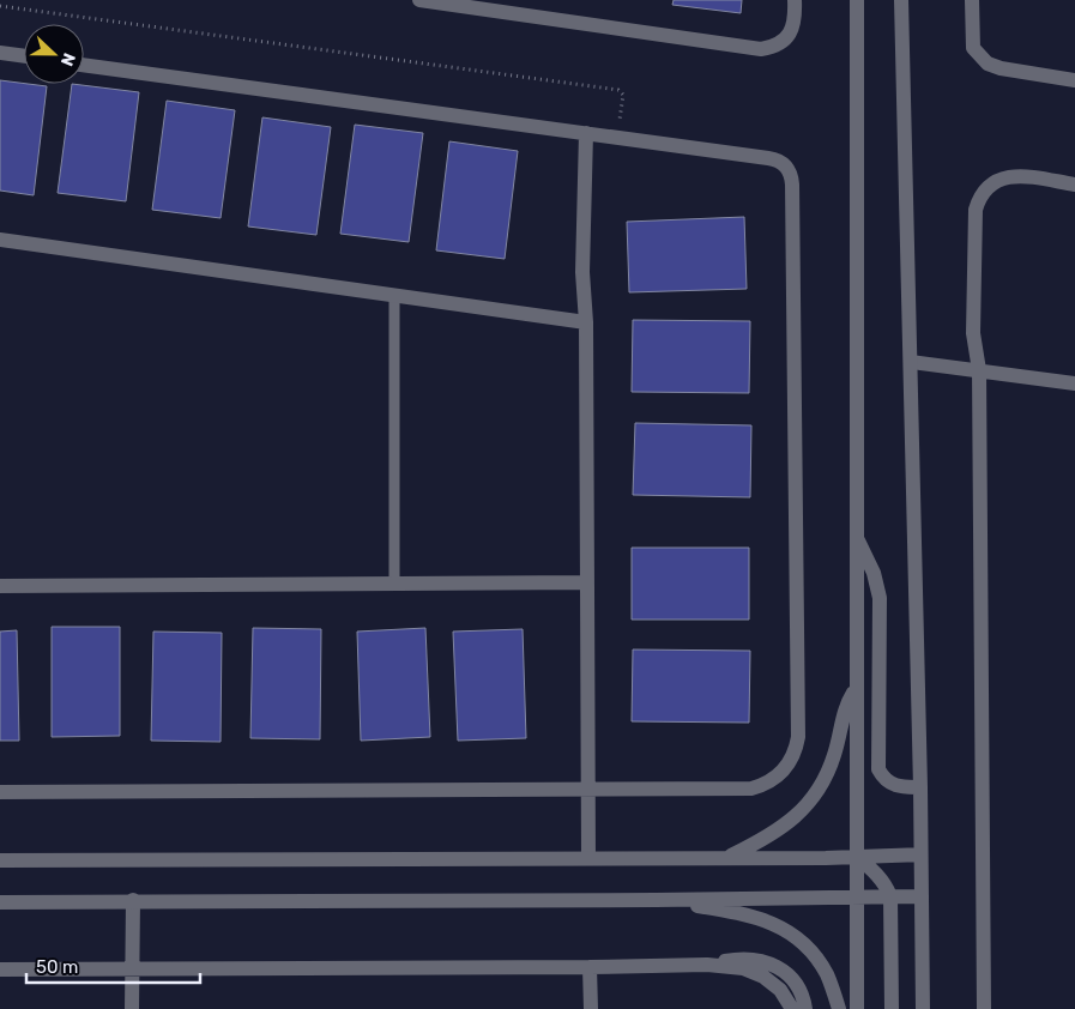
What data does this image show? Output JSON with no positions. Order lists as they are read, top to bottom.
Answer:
{
  "scale_bar": "50 m",
  "north": "right"
}
